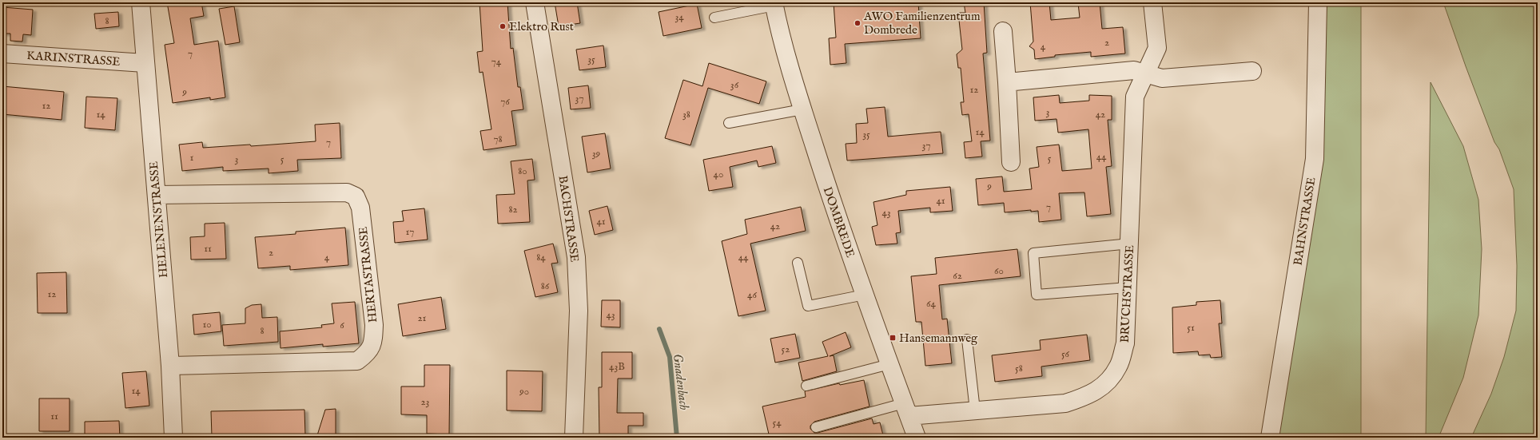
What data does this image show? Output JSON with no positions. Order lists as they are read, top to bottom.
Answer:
{
  "streets": {
    "street": [
      "KARINSTRASSE",
      "BACHSTRASSE",
      "HELENENSTRASSE",
      "BAHNSTRASSE",
      "DOMBREDE",
      "HERTASTRASSE",
      "BRUCHSTRASSE"
    ]
  },
  "crossings": [
    ["KARINSTRASSE", "HELENENSTRASSE"],
    ["HELENENSTRASSE", "HERTASTRASSE"],
    ["DOMBREDE", "BRUCHSTRASSE"]
  ],
  "water": ["Gnadenbach"],
  "places": {
    "other": ["AWO Familienzentrum Dombrede", "Elektro Rust"],
    "transit": ["Hansemannweg"]
  },
  "house_numbers": [
    "34",
    "8",
    "2",
    "4",
    "7",
    "35",
    "74",
    "36",
    "12",
    "9",
    "37",
    "76",
    "12",
    "3",
    "14",
    "38",
    "42",
    "14",
    "35",
    "78",
    "7",
    "37",
    "39",
    "44",
    "1",
    "5",
    "3",
    "5",
    "80",
    "40",
    "9",
    "41",
    "7",
    "82",
    "43",
    "41",
    "42",
    "17",
    "11",
    "2",
    "4",
    "84",
    "44",
    "60",
    "62",
    "86",
    "12",
    "46",
    "64",
    "43",
    "21",
    "10",
    "6",
    "51",
    "8",
    "52",
    "56",
    "43B",
    "58",
    "14",
    "90",
    "23",
    "11",
    "54"
  ]
}
